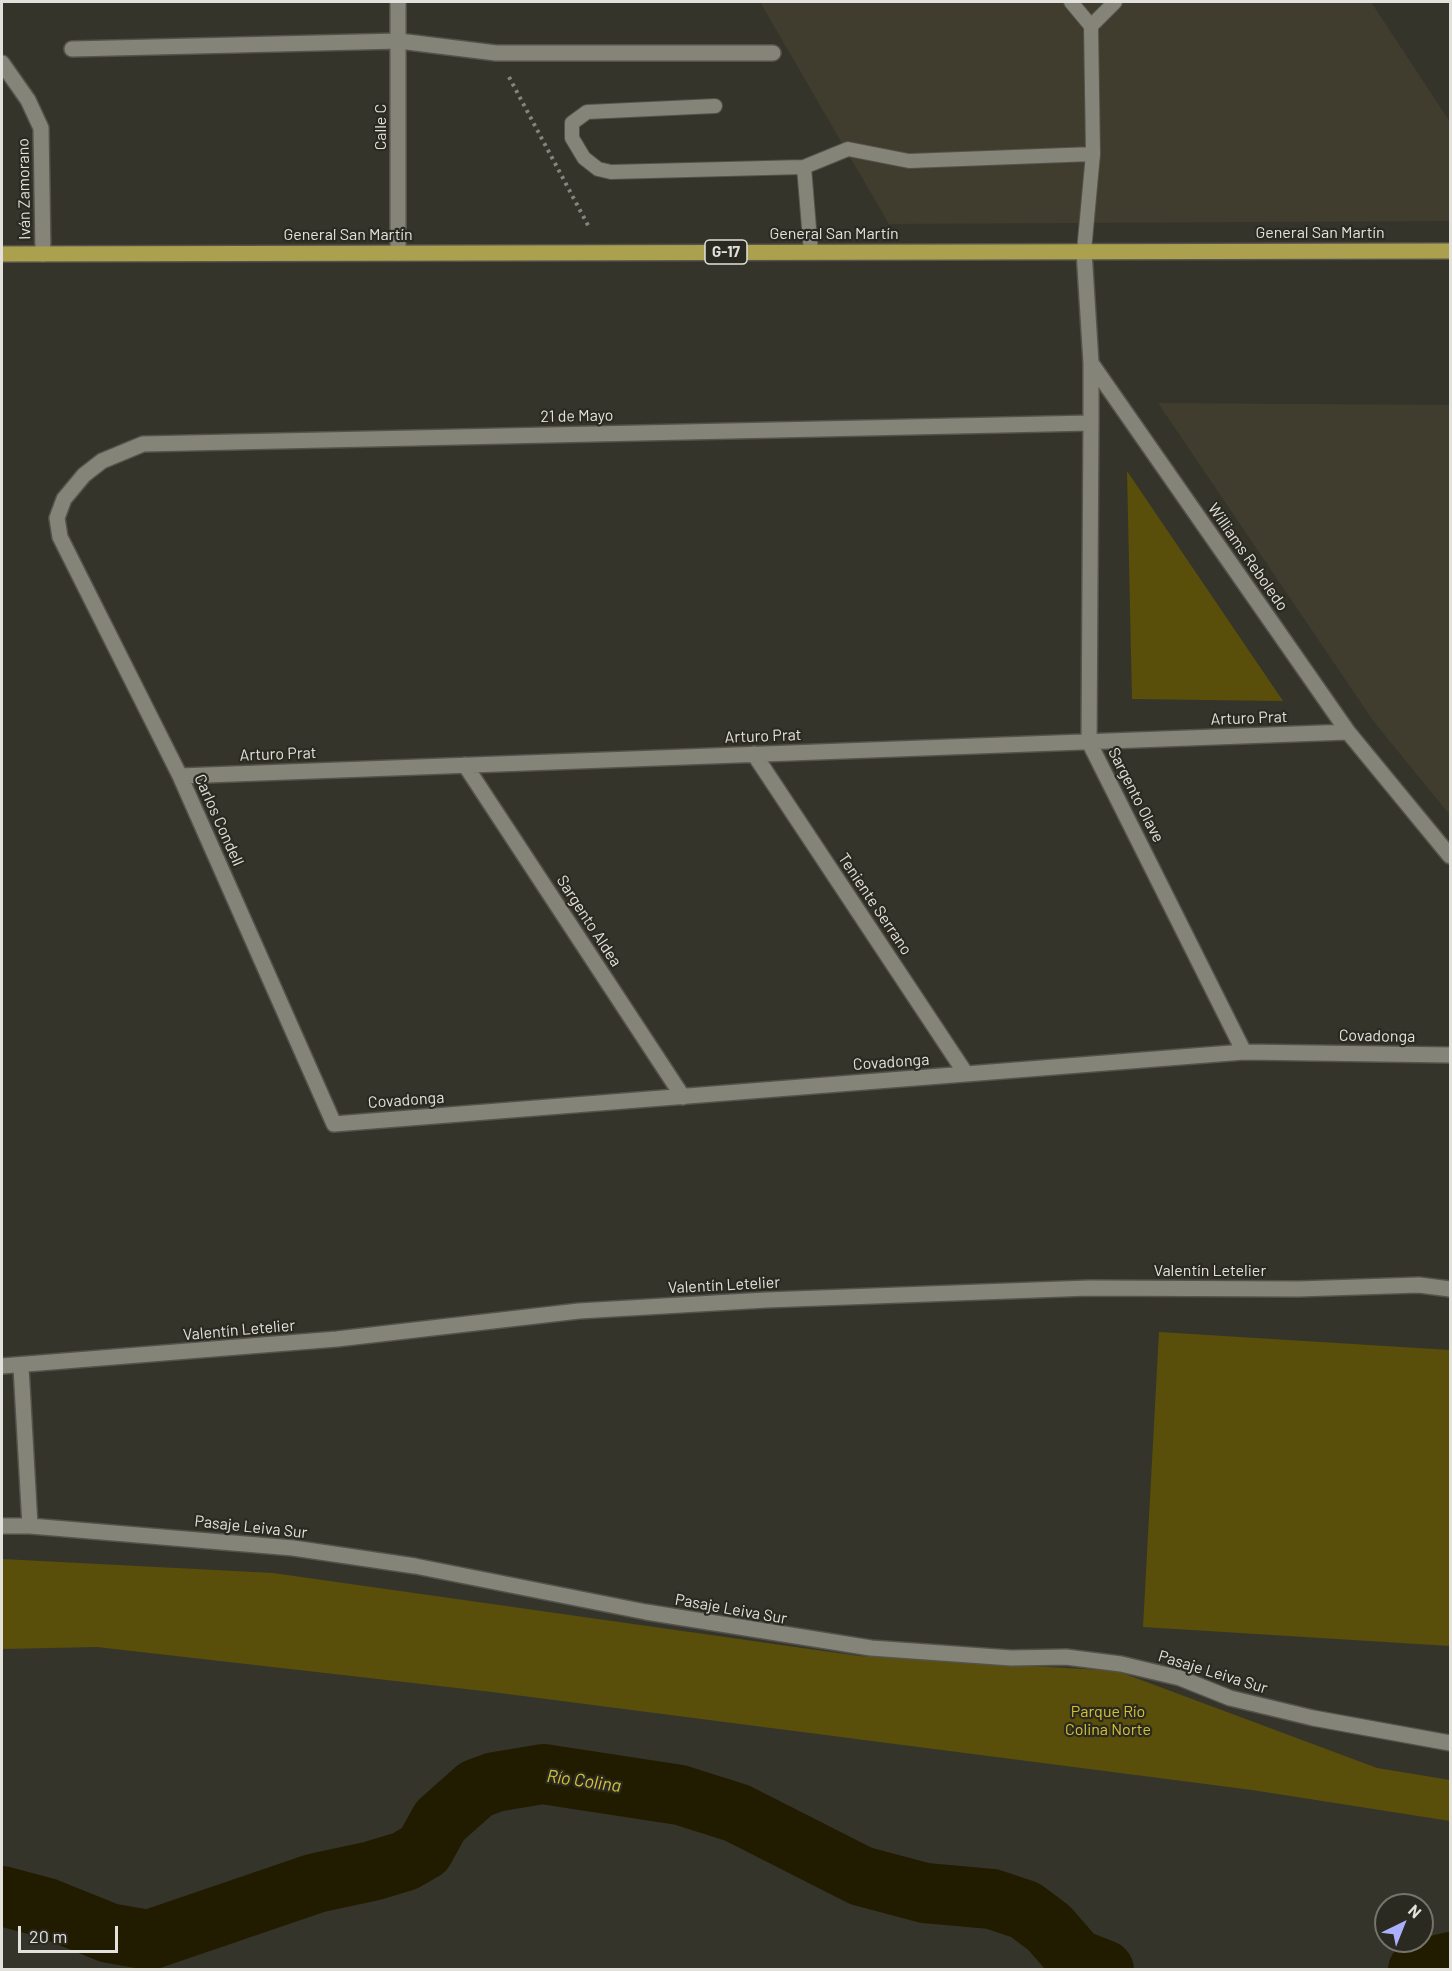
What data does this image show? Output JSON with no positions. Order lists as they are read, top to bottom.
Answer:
{
  "streets": {
    "main road": ["General San Martín", "G-17"],
    "street": [
      "Calle C",
      "Iván Zamorano",
      "21 de Mayo",
      "Williams Reboledo",
      "Arturo Prat",
      "Sargento Olave",
      "Carlos Condell",
      "Teniente Serrano",
      "Sargento Aldea",
      "Covadonga",
      "Valentín Letelier",
      "Pasaje Leiva Sur"
    ]
  },
  "crossings": [
    ["Calle C", "General San Martín"],
    ["Iván Zamorano", "General San Martín"],
    ["21 de Mayo", "Sargento Olave"],
    ["21 de Mayo", "Carlos Condell"],
    ["Williams Reboledo", "Arturo Prat"],
    ["Arturo Prat", "Sargento Olave"],
    ["Arturo Prat", "Carlos Condell"],
    ["Arturo Prat", "Teniente Serrano"],
    ["Arturo Prat", "Sargento Aldea"],
    ["Sargento Olave", "Covadonga"],
    ["Carlos Condell", "Covadonga"],
    ["Teniente Serrano", "Covadonga"],
    ["Sargento Aldea", "Covadonga"]
  ],
  "water": ["Río Colina"],
  "parks": ["Parque Río Colina Norte"],
  "scale_bar": "20 m",
  "north": "top right"
}
